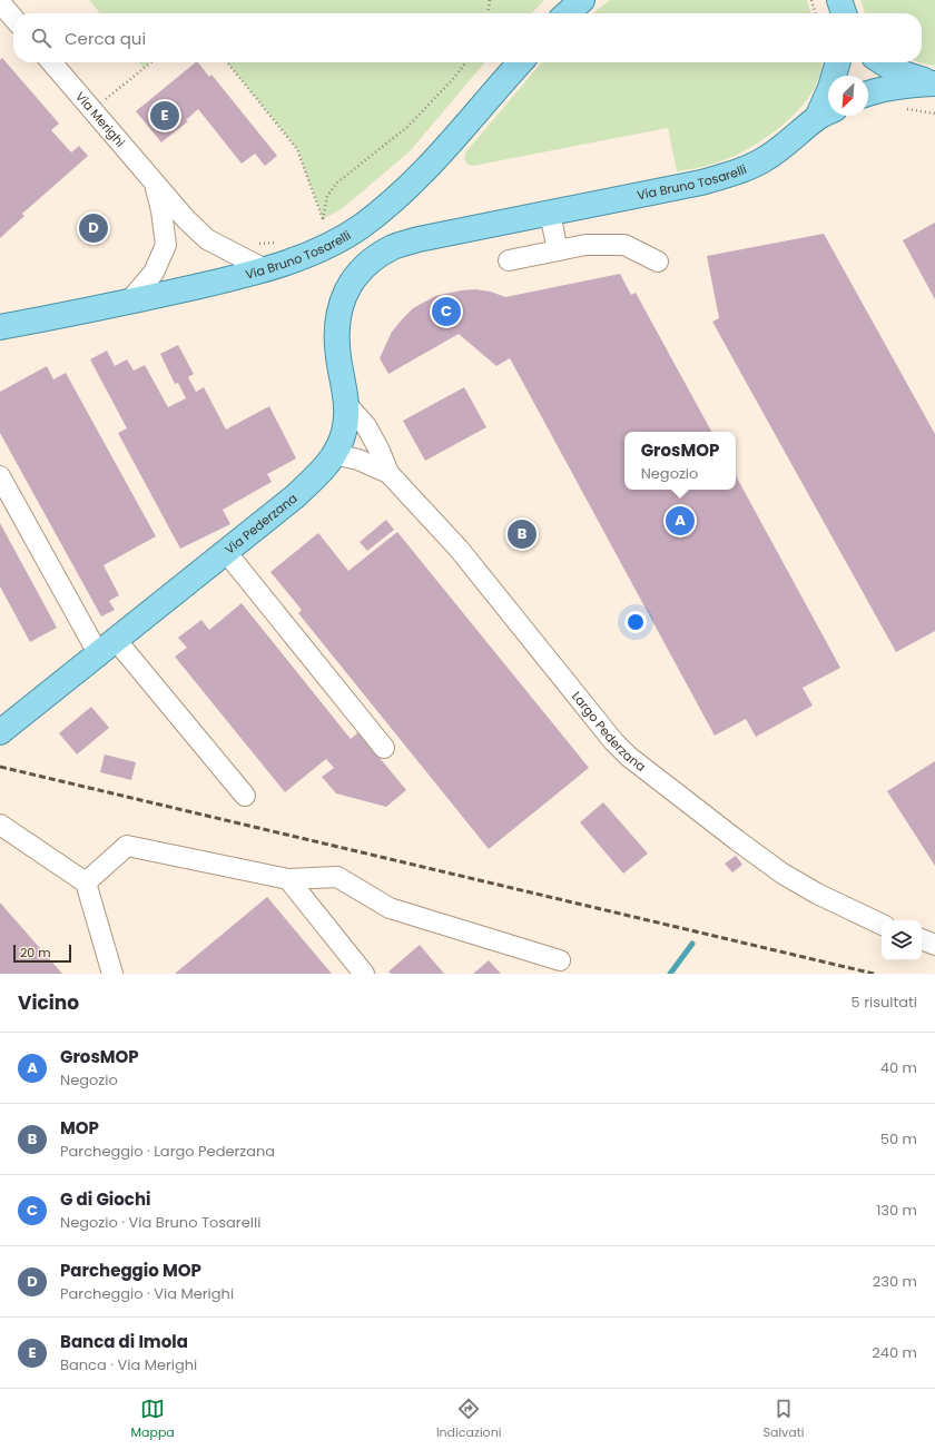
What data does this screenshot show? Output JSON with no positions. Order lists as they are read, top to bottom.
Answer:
{
  "streets": {
    "main road": ["Via Bruno Tosarelli", "Via Pederzana"],
    "street": ["Via Merighi", "Largo Pederzana"]
  },
  "crossings": [
    ["Via Merighi", "Via Bruno Tosarelli"],
    ["Via Bruno Tosarelli", "Via Pederzana"],
    ["Via Pederzana", "Largo Pederzana"]
  ],
  "scale_bar": "20 m",
  "north": "bottom left",
  "page": {
    "search": "Cerca qui",
    "pins": [
      "E",
      "D",
      "C",
      "A",
      "B"
    ],
    "popup": ["GrosMOP", "Negozio"],
    "scale": "20 m",
    "heading": ["Vicino", "5 risultati"],
    "list": [
      {
        "mark": "A",
        "name": "GrosMOP",
        "note": "Negozio",
        "value": "40 m"
      },
      {
        "mark": "B",
        "name": "MOP",
        "note": "Parcheggio · Largo Pederzana",
        "value": "50 m"
      },
      {
        "mark": "C",
        "name": "G di Giochi",
        "note": "Negozio · Via Bruno Tosarelli",
        "value": "130 m"
      },
      {
        "mark": "D",
        "name": "Parcheggio MOP",
        "note": "Parcheggio · Via Merighi",
        "value": "230 m"
      },
      {
        "mark": "E",
        "name": "Banca di Imola",
        "note": "Banca · Via Merighi",
        "value": "240 m"
      }
    ],
    "nav": ["Mappa", "Indicazioni", "Salvati"]
  }
}
